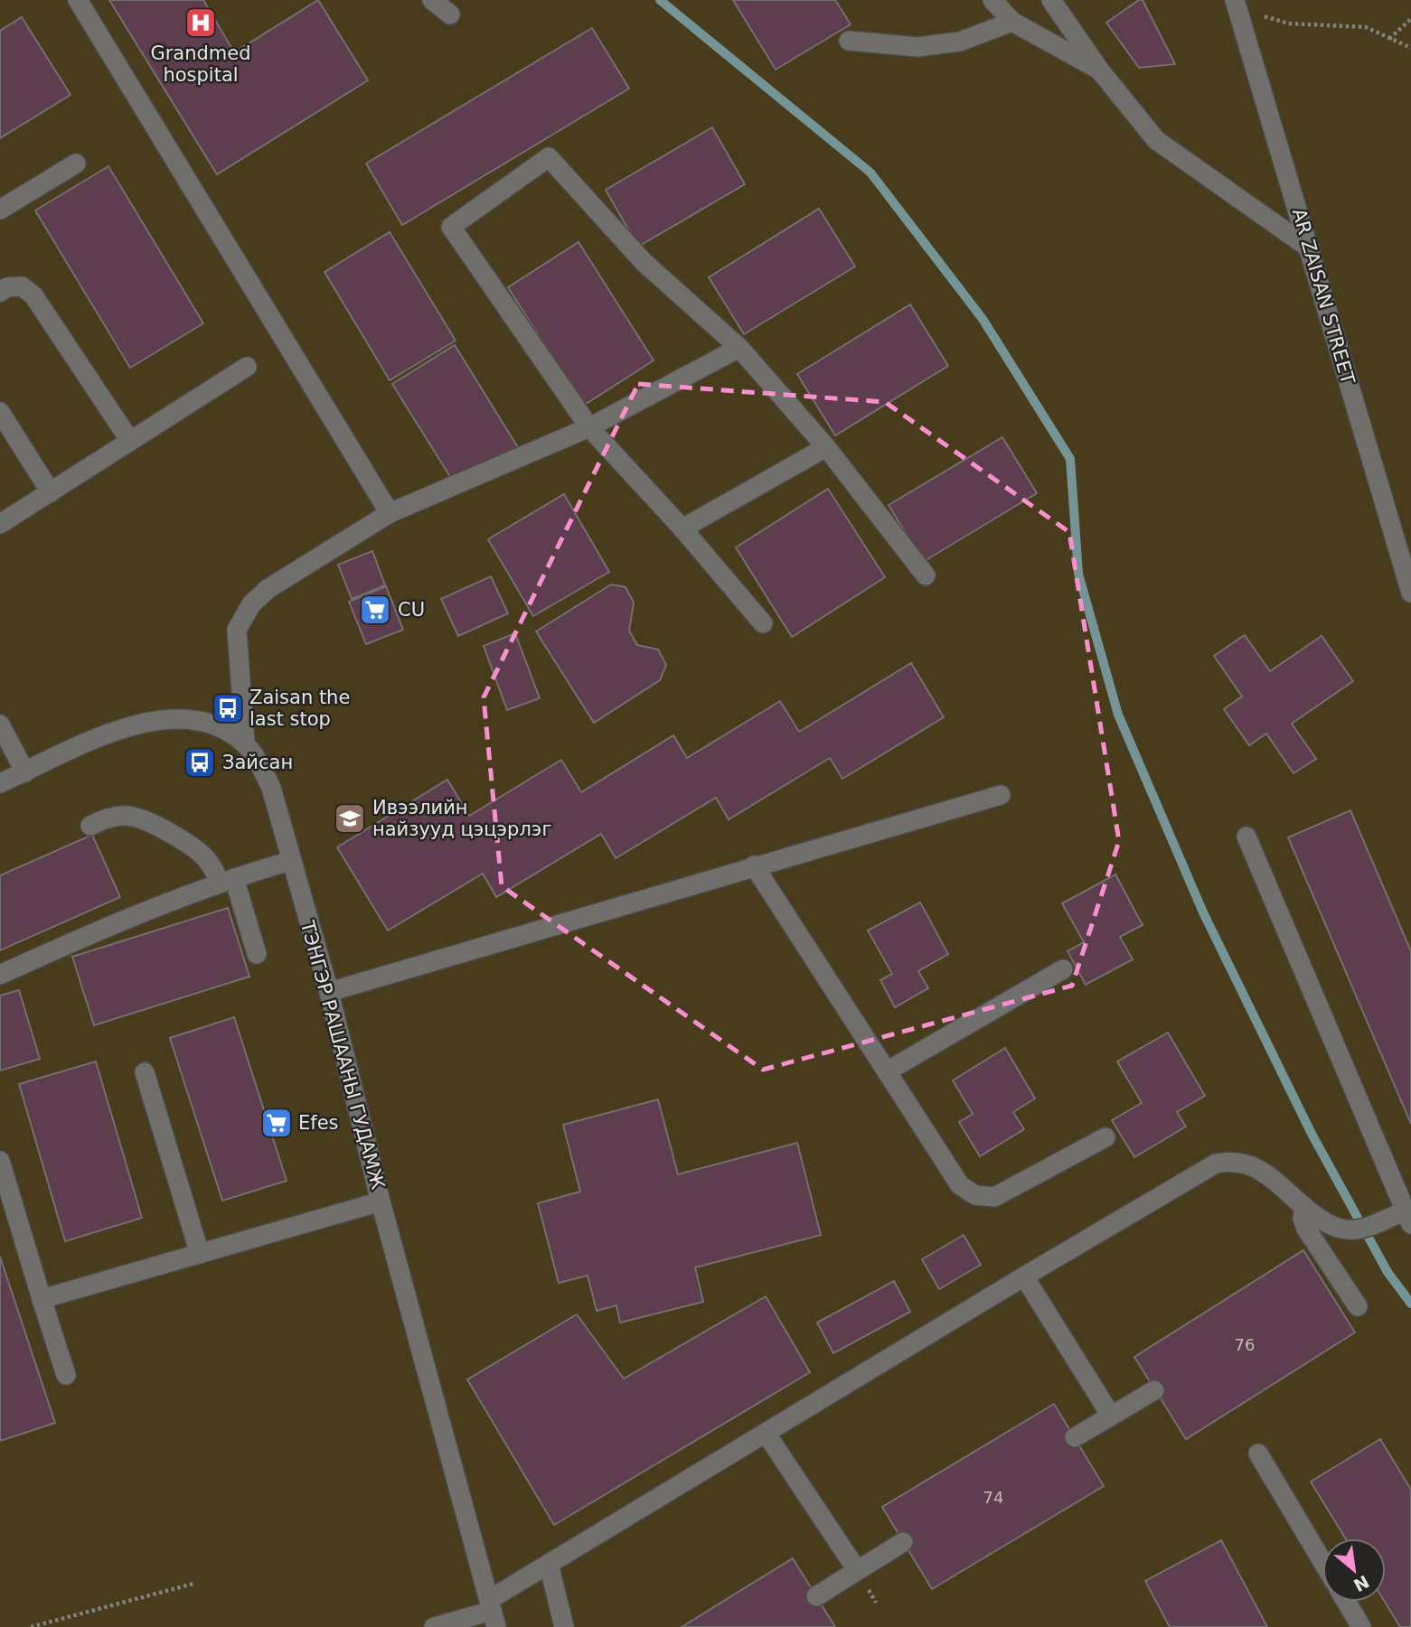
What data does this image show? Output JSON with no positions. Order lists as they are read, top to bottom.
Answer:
{
  "streets": {
    "street": ["AR ZAISAN STREET", "ТЭНГЭР РАШААНЫ ГУДАМЖ"]
  },
  "places": {
    "hospital": ["Grandmed hospital"],
    "supermarket": ["CU", "Efes"],
    "bus stop": ["Zaisan the last stop", "Зайсан"],
    "school or university": ["Ивээлийн найзууд цэцэрлэг"]
  },
  "house_numbers": ["76", "74"],
  "north": "bottom right"
}
